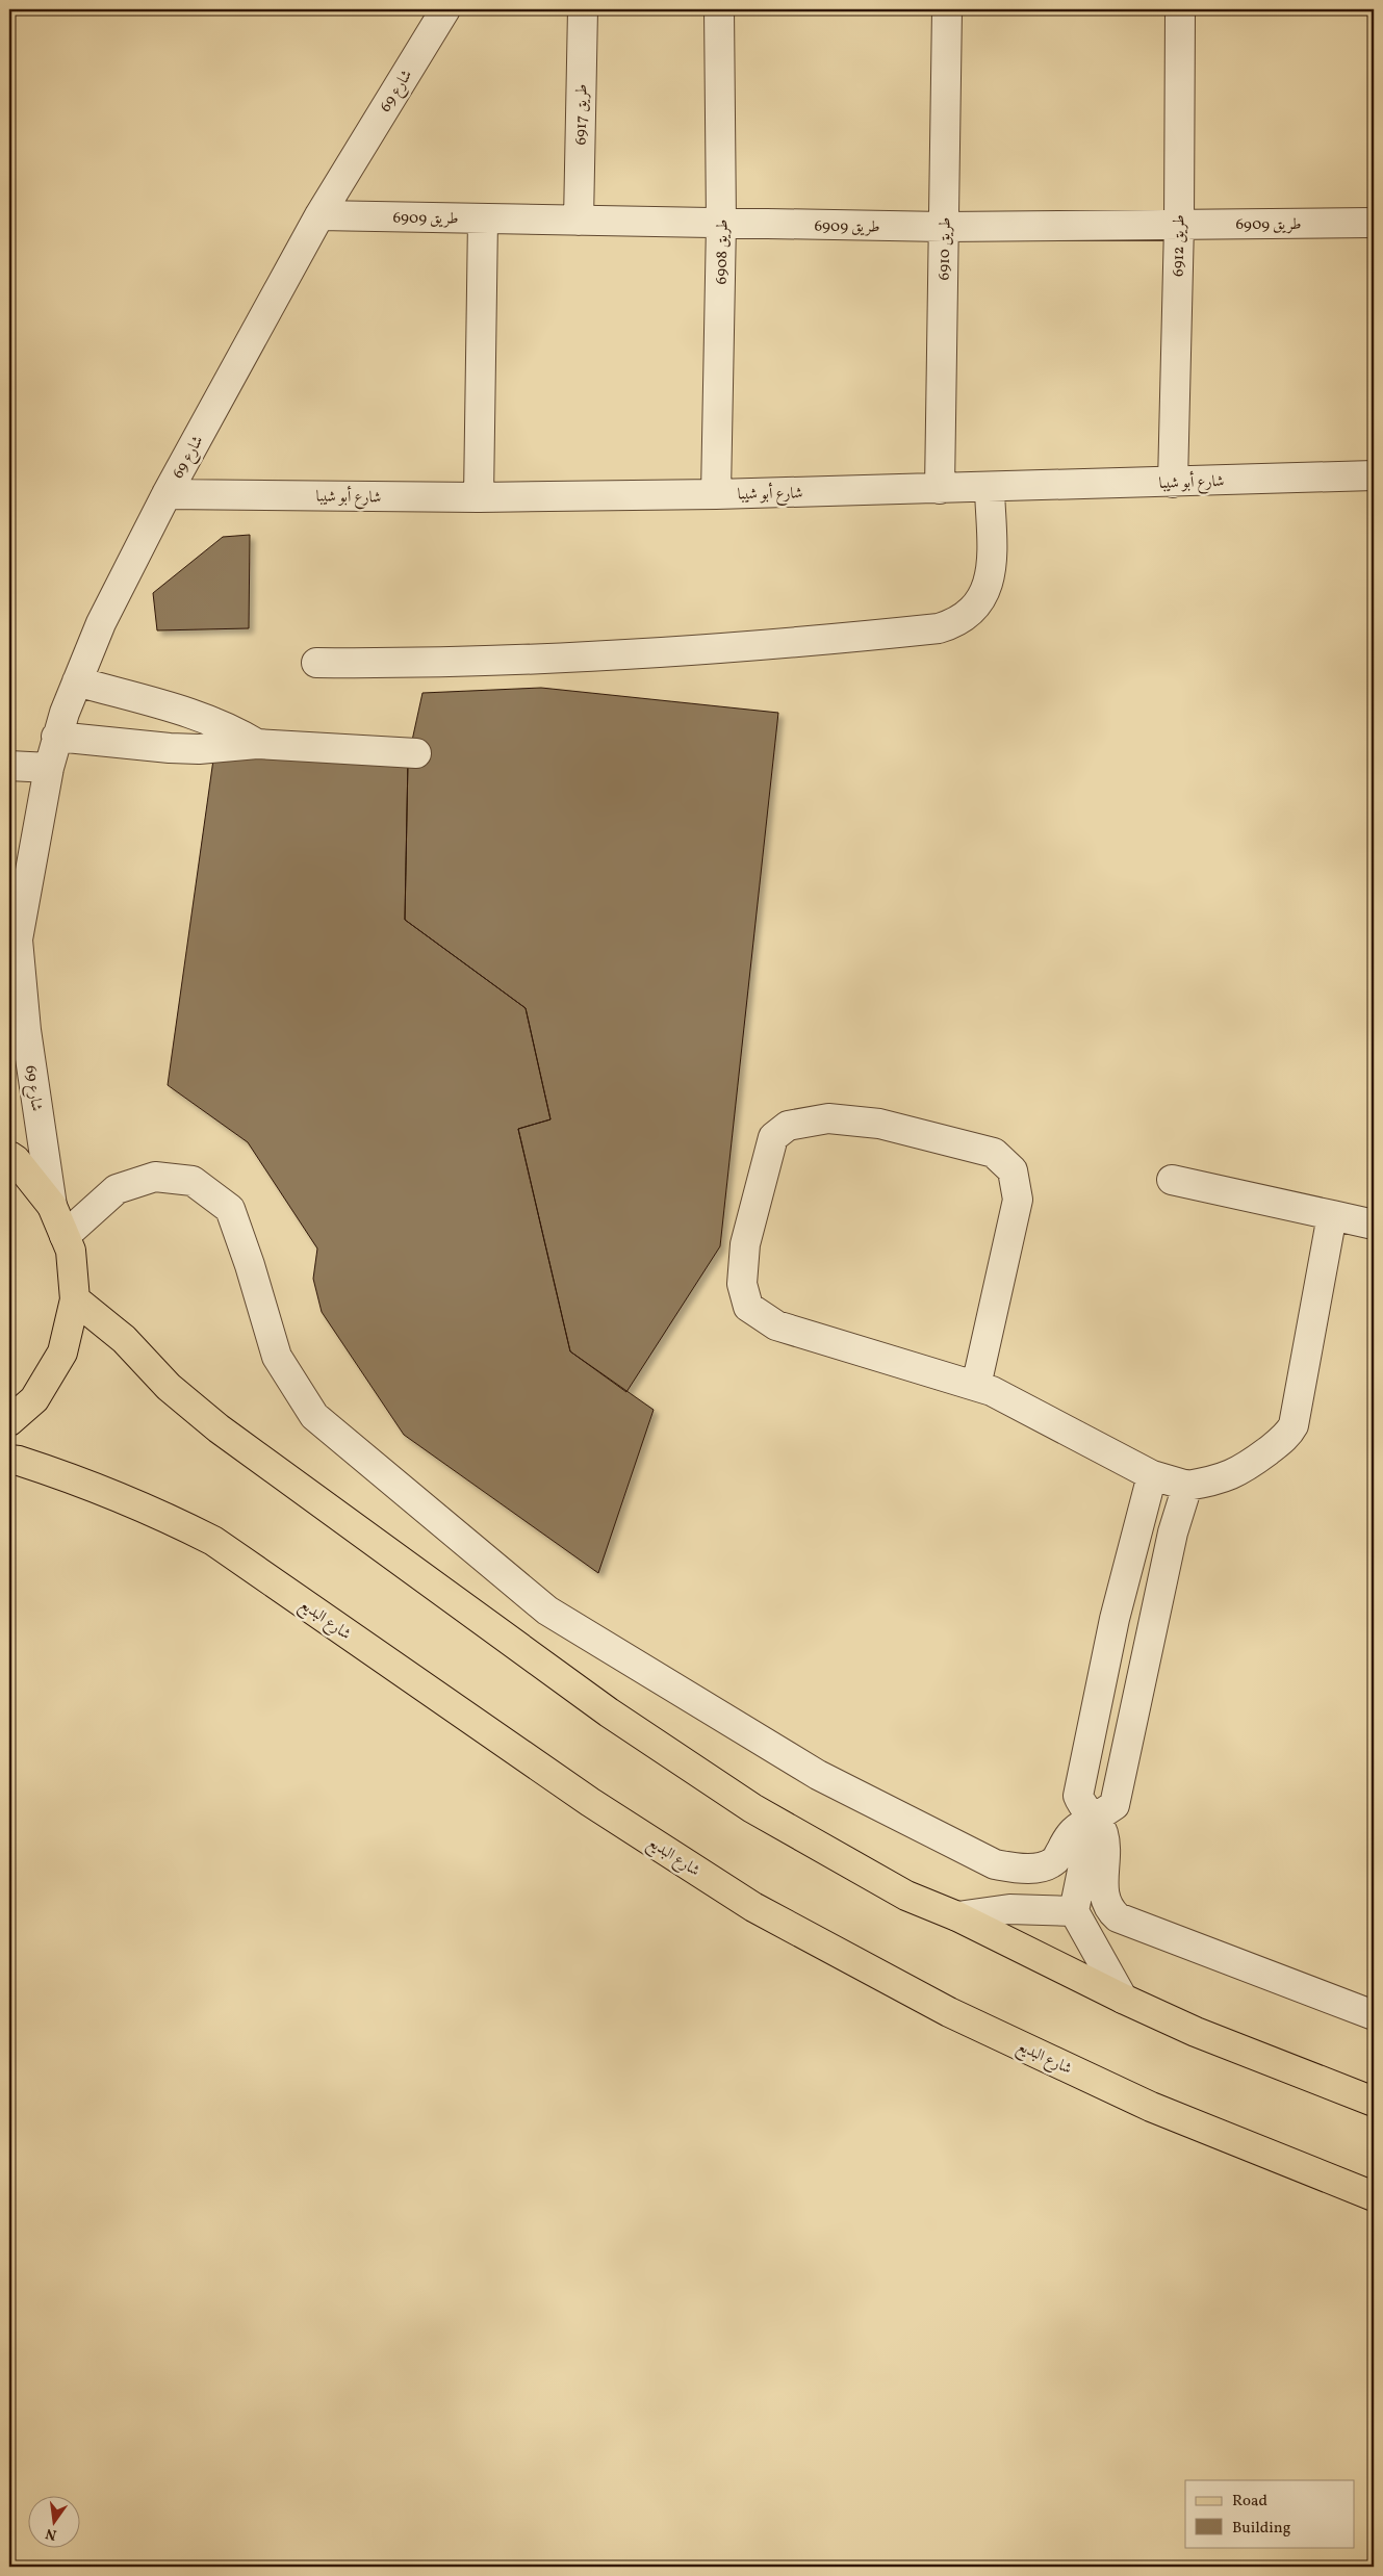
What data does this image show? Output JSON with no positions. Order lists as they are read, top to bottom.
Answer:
{
  "streets": {
    "main road": ["شارع البديع"],
    "street": [
      "شارع 69",
      "طريق 6917",
      "طريق 6909",
      "طريق 6912",
      "طريق 6910",
      "طريق 6908",
      "شارع أبو شيبا"
    ]
  },
  "crossings": [
    ["شارع 69", "طريق 6909"],
    ["شارع 69", "شارع أبو شيبا"],
    ["طريق 6917", "طريق 6909"],
    ["طريق 6909", "طريق 6912"],
    ["طريق 6909", "طريق 6910"],
    ["طريق 6909", "طريق 6908"],
    ["طريق 6912", "شارع أبو شيبا"],
    ["طريق 6910", "شارع أبو شيبا"],
    ["طريق 6908", "شارع أبو شيبا"]
  ],
  "legend": ["Road", "Building"],
  "north": "bottom"
}
